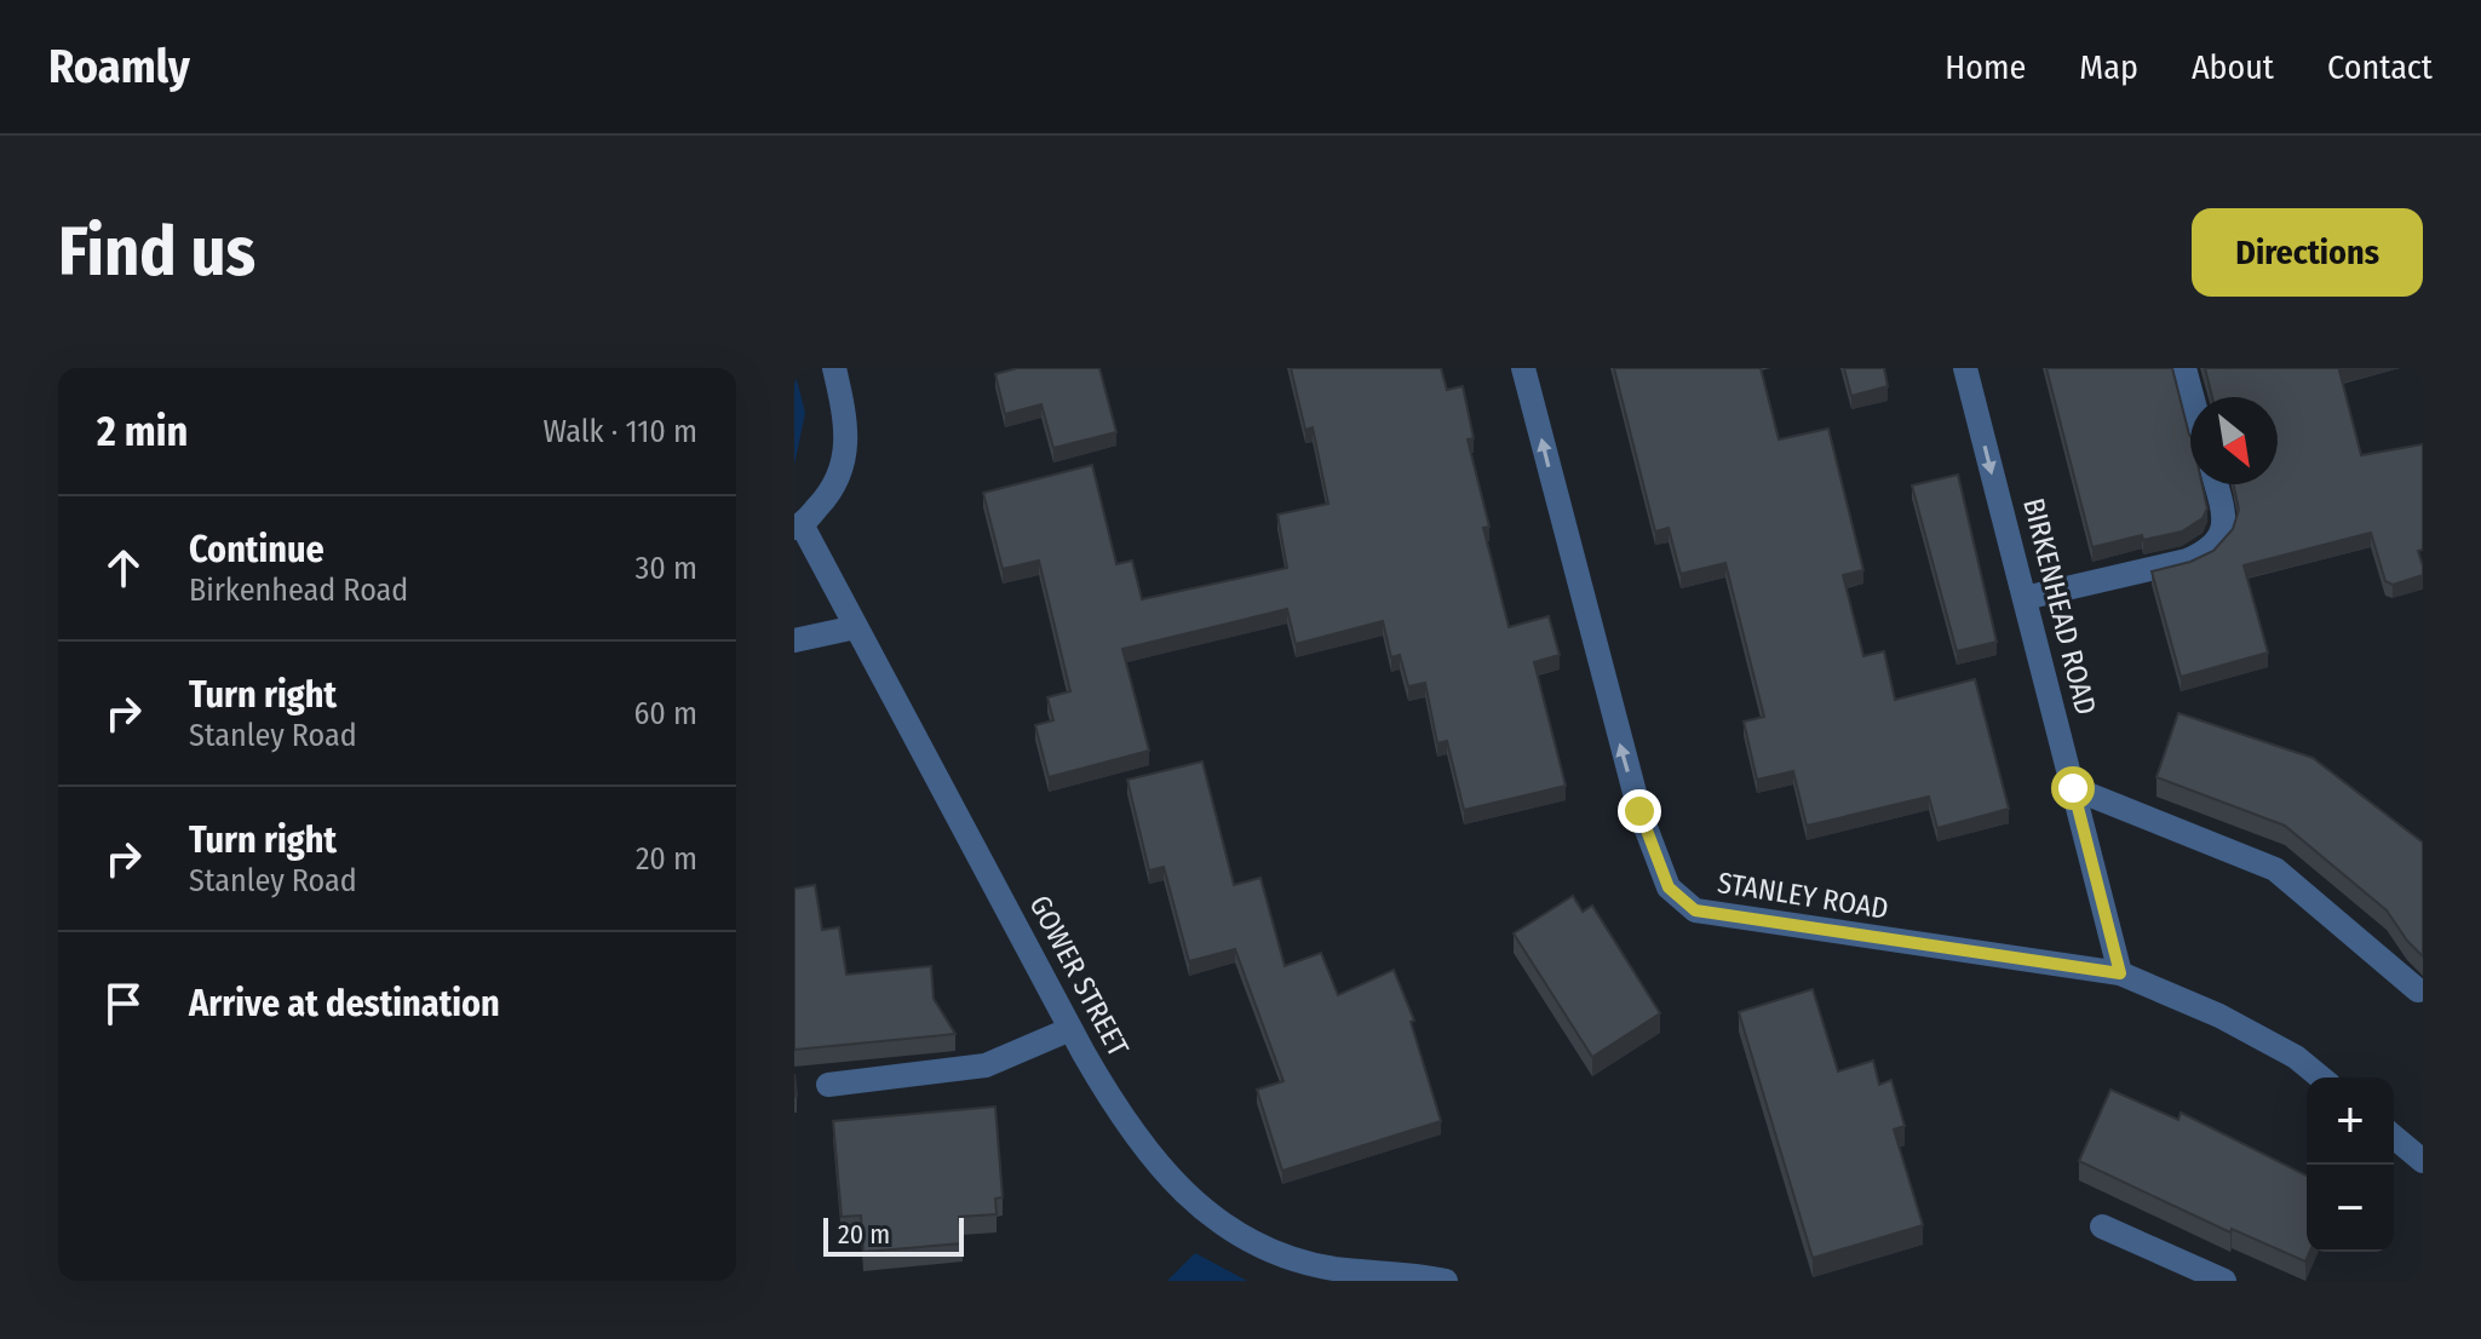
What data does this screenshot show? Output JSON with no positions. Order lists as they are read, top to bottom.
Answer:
{
  "streets": {
    "street": ["BIRKENHEAD ROAD", "STANLEY ROAD", "GOWER STREET"]
  },
  "crossings": [
    ["BIRKENHEAD ROAD", "STANLEY ROAD"]
  ],
  "one_way": ["BIRKENHEAD ROAD", "STANLEY ROAD"],
  "scale_bar": "20 m",
  "north": "bottom right",
  "page": {
    "header": "Roamly",
    "nav": [
      "Home",
      "Map",
      "About",
      "Contact"
    ],
    "buttons": "Directions",
    "title": "Find us",
    "heading": ["2 min", "Walk · 110 m"],
    "list": [
      ["Continue", "Birkenhead Road", "30 m"],
      ["Turn right", "Stanley Road", "60 m"],
      ["Turn right", "Stanley Road", "20 m"],
      "Arrive at destination"
    ],
    "map_buttons": ["+", "−"],
    "scale": "20 m"
  }
}
